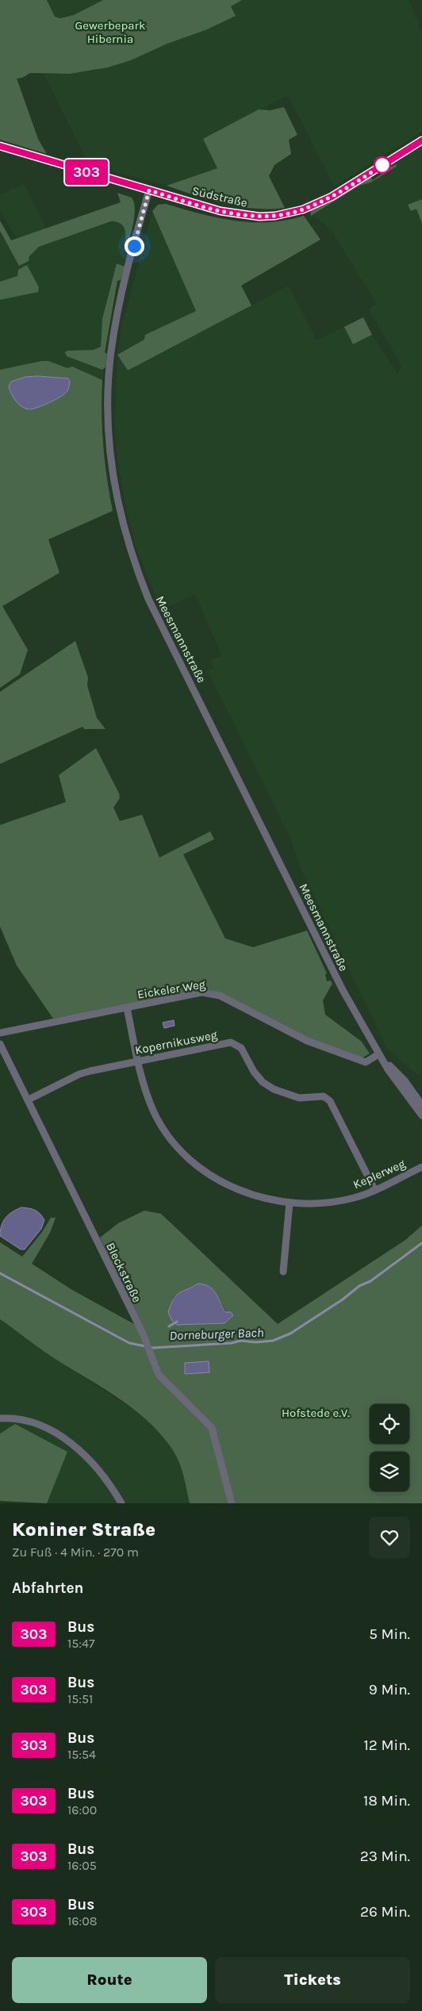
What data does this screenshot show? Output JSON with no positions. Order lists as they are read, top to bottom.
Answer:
{
  "streets": {
    "street": [
      "Südstraße",
      "Meesmannstraße",
      "Eickeler Weg",
      "Kopernikusweg",
      "Keplerweg",
      "Bleckstraße"
    ]
  },
  "crossings": [
    ["Südstraße", "Meesmannstraße"],
    ["Meesmannstraße", "Eickeler Weg"],
    ["Eickeler Weg", "Keplerweg"],
    ["Kopernikusweg", "Keplerweg"],
    ["Kopernikusweg", "Bleckstraße"]
  ],
  "water": ["Dorneburger Bach"],
  "parks": ["Gewerbepark Hibernia", "Hofstede e.V."],
  "lines": ["bus line 303"],
  "page": {
    "on_map": "303",
    "heading": [
      ["Koniner Straße", "Zu Fuß · 4 Min. · 270 m"],
      "Abfahrten"
    ],
    "list": [
      {
        "mark": "303",
        "name": "Bus",
        "note": "15:47",
        "value": "5 Min."
      },
      {
        "mark": "303",
        "name": "Bus",
        "note": "15:51",
        "value": "9 Min."
      },
      {
        "mark": "303",
        "name": "Bus",
        "note": "15:54",
        "value": "12 Min."
      },
      {
        "mark": "303",
        "name": "Bus",
        "note": "16:00",
        "value": "18 Min."
      },
      {
        "mark": "303",
        "name": "Bus",
        "note": "16:05",
        "value": "23 Min."
      },
      {
        "mark": "303",
        "name": "Bus",
        "note": "16:08",
        "value": "26 Min."
      }
    ],
    "buttons": ["Route", "Tickets"]
  }
}
